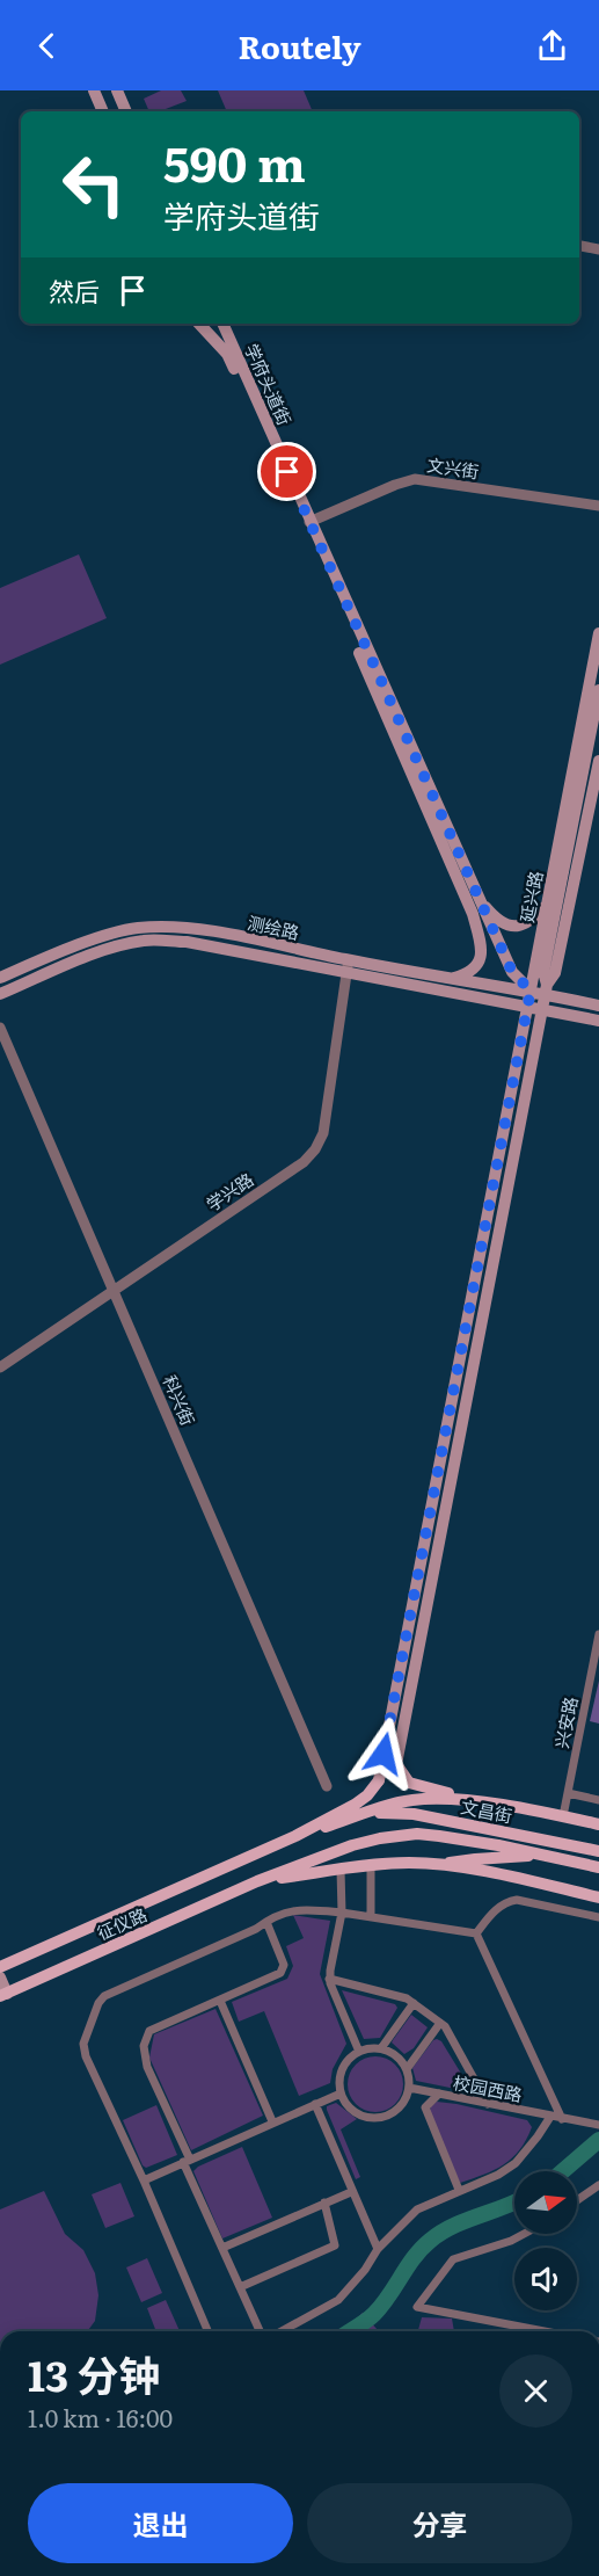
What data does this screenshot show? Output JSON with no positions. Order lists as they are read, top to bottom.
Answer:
{
  "streets": {
    "main road": [
      "学府头道街",
      "延兴路",
      "测绘路",
      "文昌街",
      "征仪路"
    ],
    "street": [
      "文兴街",
      "学兴路",
      "科兴街",
      "兴安路",
      "校园西路"
    ]
  },
  "crossings": [
    ["学府头道街", "文兴街"],
    ["学府头道街", "延兴路"],
    ["学府头道街", "测绘路"],
    ["延兴路", "测绘路"],
    ["测绘路", "学兴路"],
    ["学兴路", "科兴街"],
    ["文昌街", "征仪路"]
  ],
  "north": "right",
  "page": {
    "header": "Routely",
    "turn": ["590 m", "学府头道街"],
    "then": "然后",
    "heading": ["13 分钟", "1.0 km · 16:00"],
    "buttons": ["退出", "分享"]
  }
}
